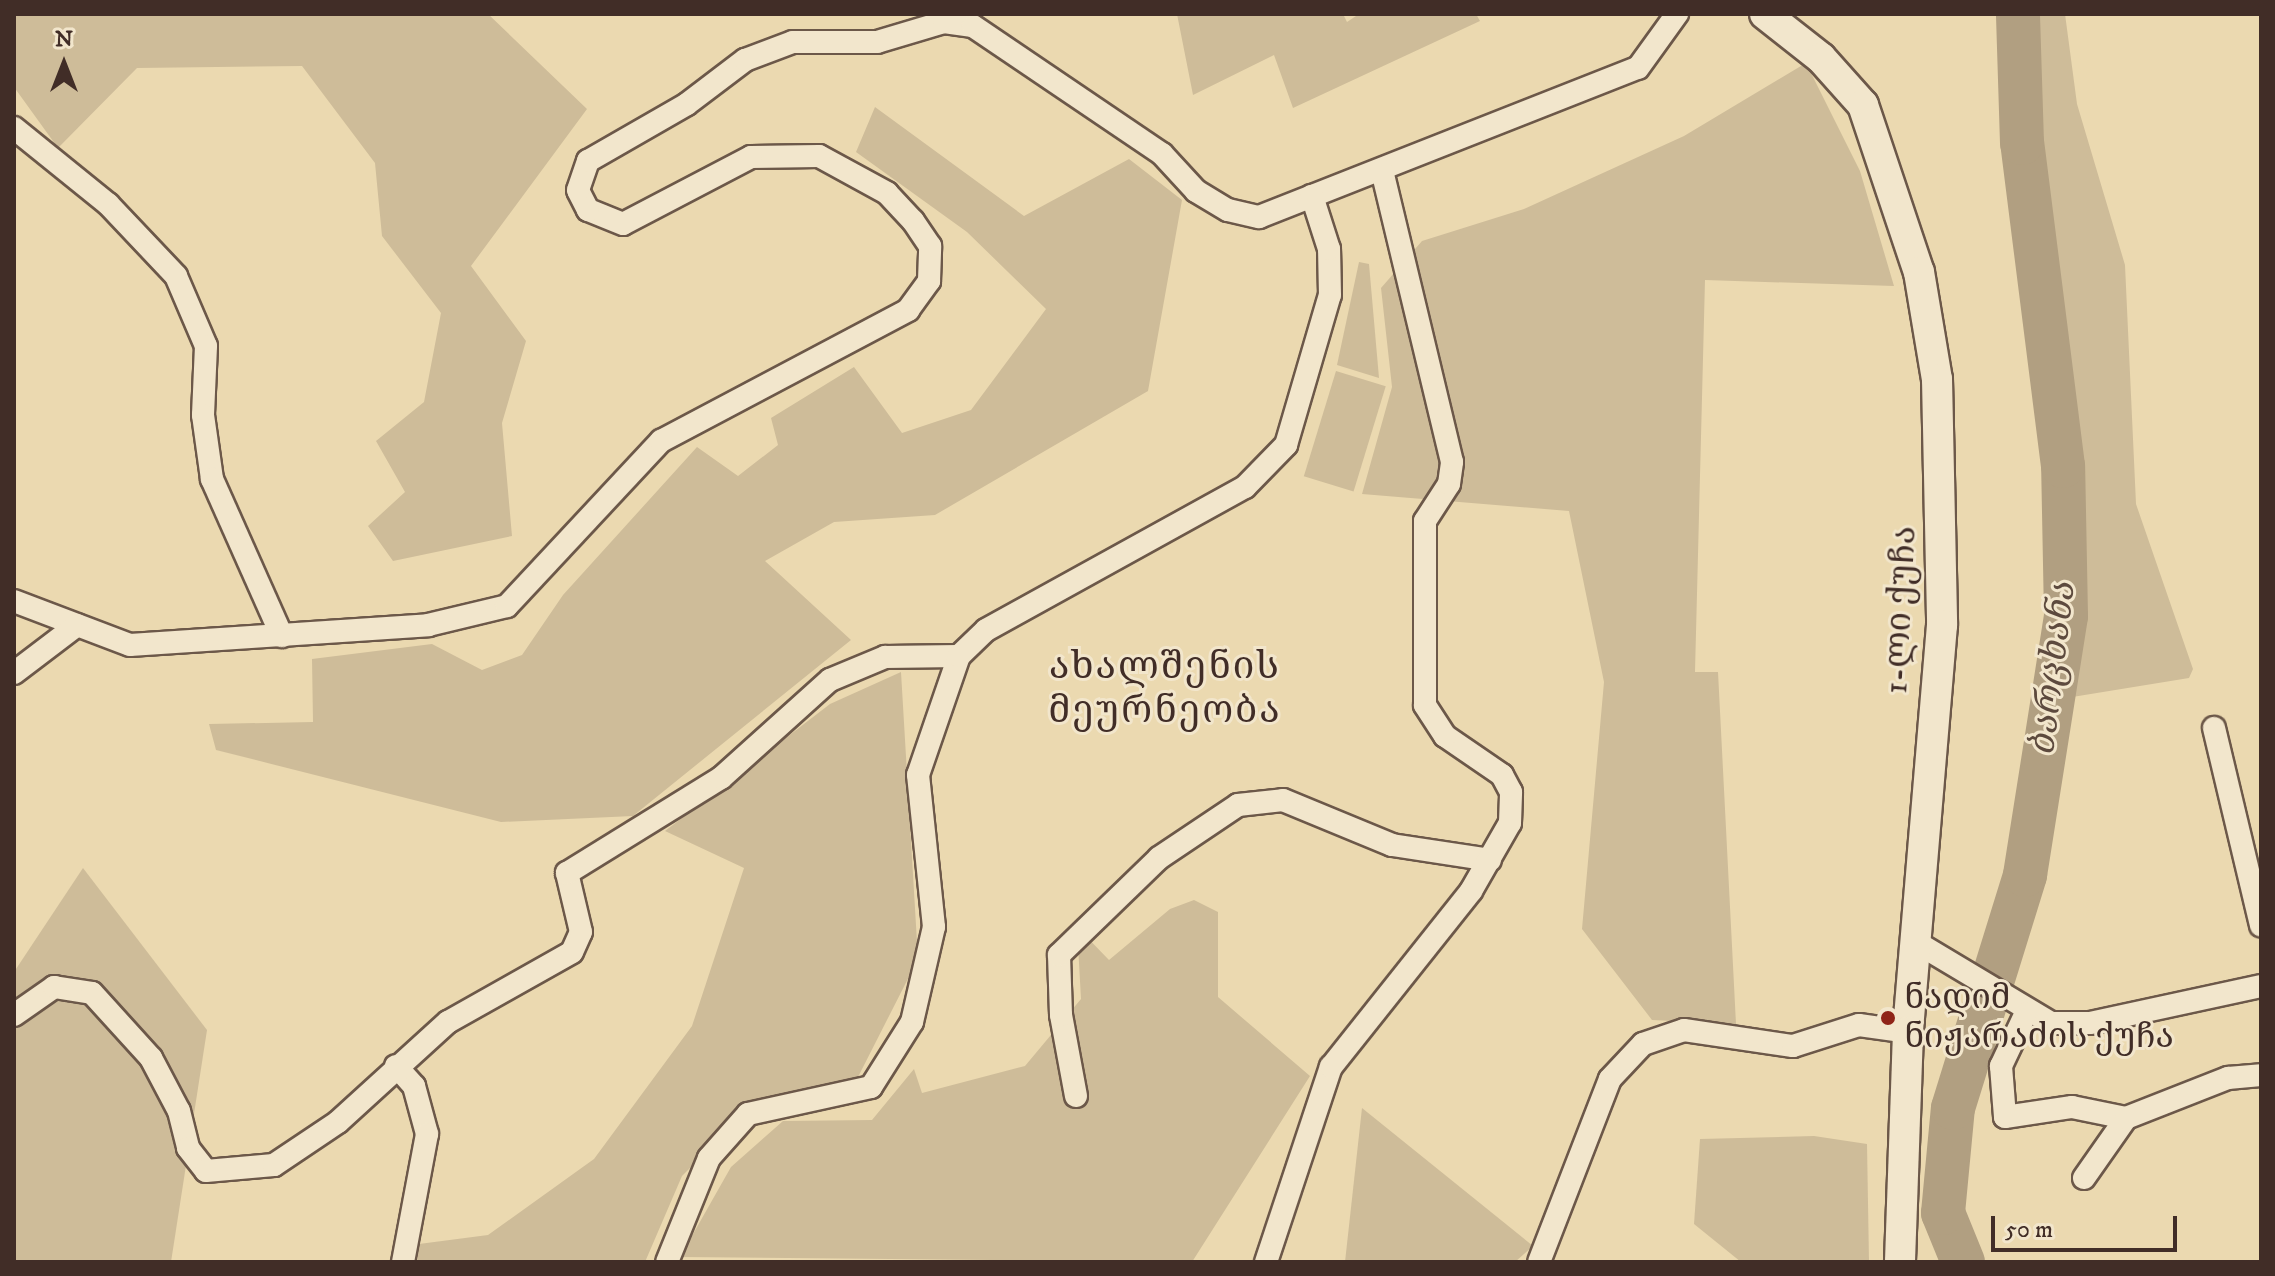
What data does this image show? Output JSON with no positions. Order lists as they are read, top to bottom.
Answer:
{
  "streets": {
    "main road": ["1-ლი ქუჩა"]
  },
  "districts": ["ახალშენის მეურნეობა"],
  "water": ["ბარცხანა"],
  "places": ["ნადიმ ნიჟარაძის ქუჩა"],
  "scale_bar": "50 m",
  "north": "top"
}
